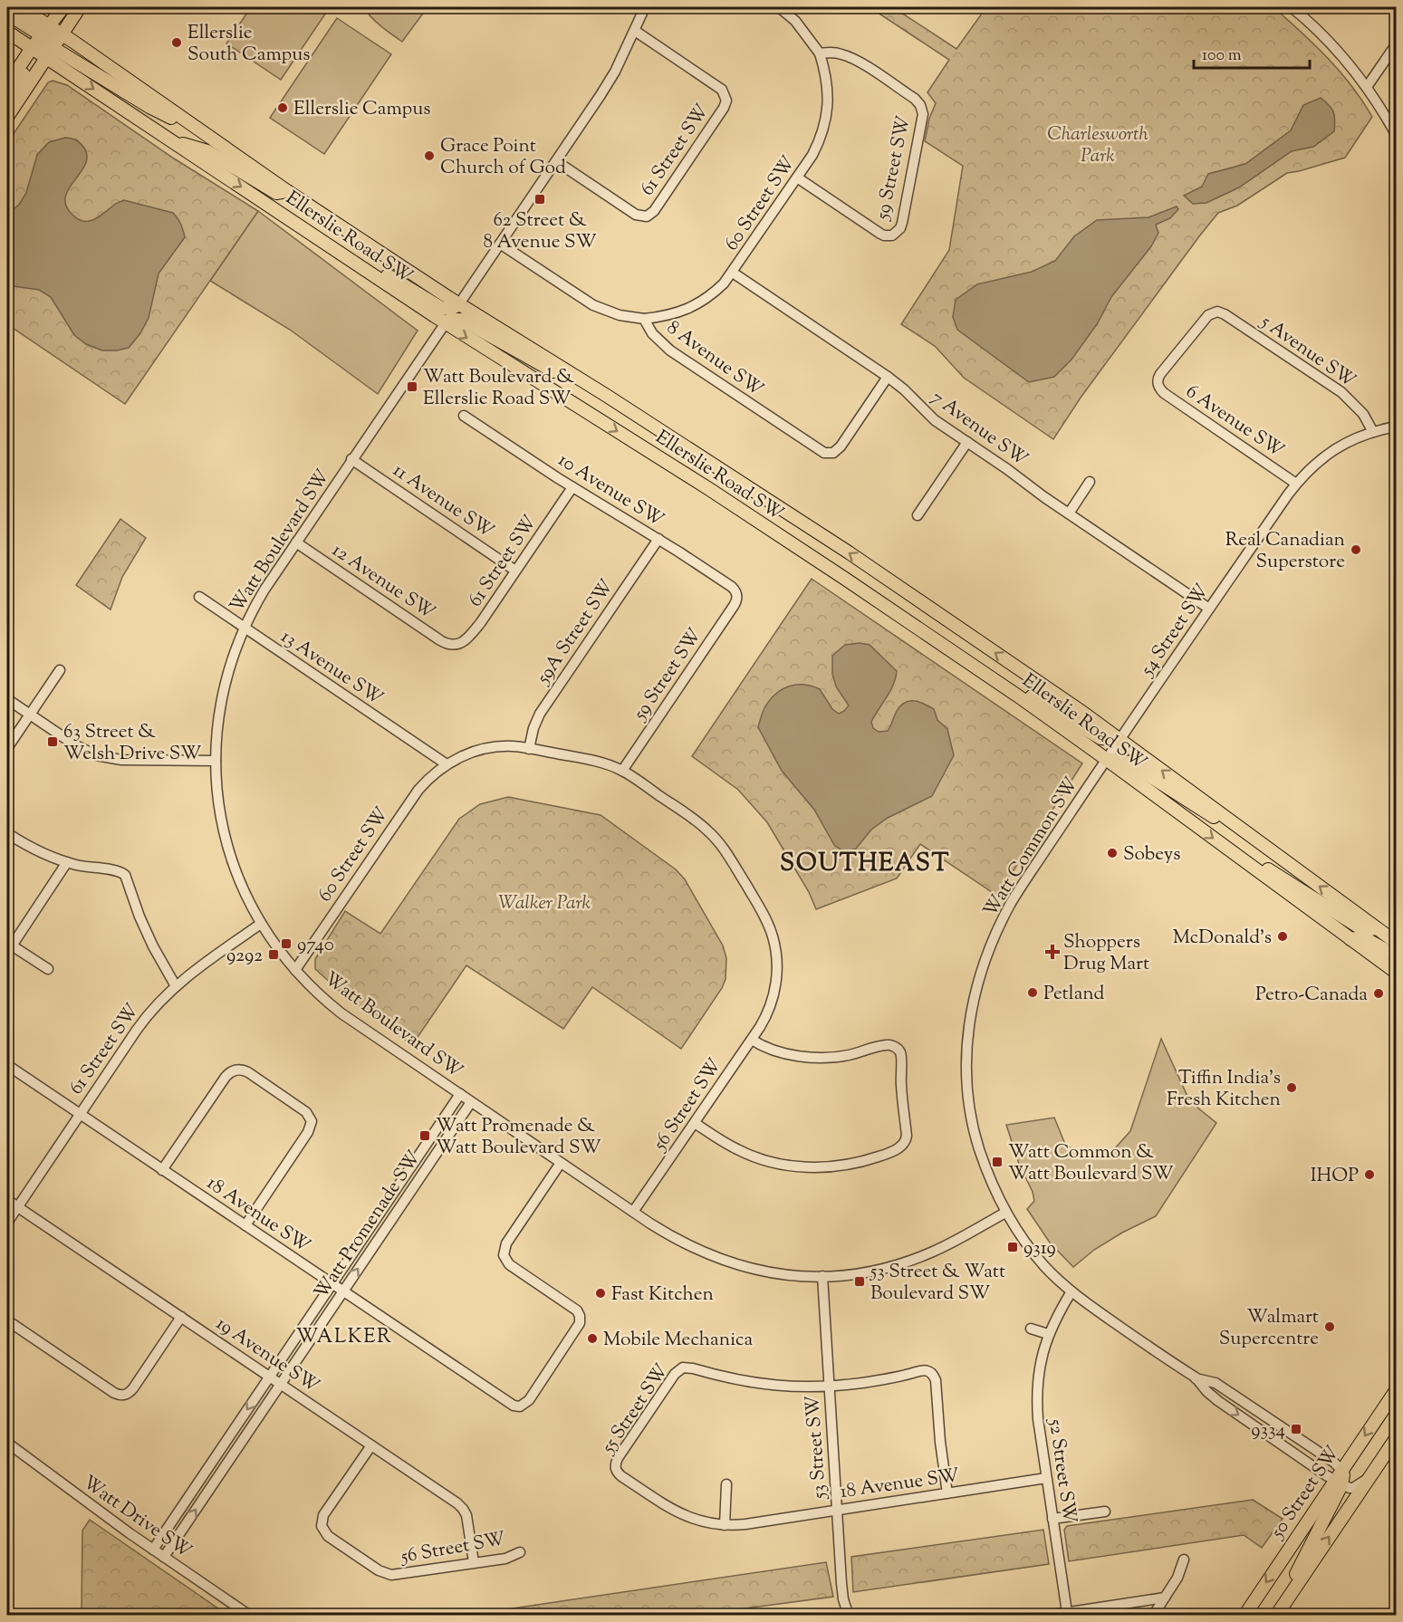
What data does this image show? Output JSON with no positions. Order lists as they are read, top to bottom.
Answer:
{
  "streets": {
    "main road": ["Ellerslie Road SW", "50 Street SW"],
    "street": [
      "61 Street SW",
      "59 Street SW",
      "60 Street SW",
      "5 Avenue SW",
      "8 Avenue SW",
      "6 Avenue SW",
      "7 Avenue SW",
      "10 Avenue SW",
      "11 Avenue SW",
      "Watt Boulevard SW",
      "12 Avenue SW",
      "54 Street SW",
      "59A Street SW",
      "13 Avenue SW",
      "Watt Common SW",
      "56 Street SW",
      "18 Avenue SW",
      "Watt Promenade SW",
      "19 Avenue SW",
      "55 Street SW",
      "53 Street SW",
      "52 Street SW",
      "Watt Drive SW"
    ]
  },
  "crossings": [
    ["61 Street SW", "10 Avenue SW"],
    ["61 Street SW", "11 Avenue SW"],
    ["61 Street SW", "Watt Boulevard SW"],
    ["61 Street SW", "12 Avenue SW"],
    ["61 Street SW", "18 Avenue SW"],
    ["61 Street SW", "19 Avenue SW"],
    ["59 Street SW", "60 Street SW"],
    ["59 Street SW", "10 Avenue SW"],
    ["59 Street SW", "56 Street SW"],
    ["60 Street SW", "8 Avenue SW"],
    ["60 Street SW", "7 Avenue SW"],
    ["60 Street SW", "Watt Boulevard SW"],
    ["60 Street SW", "13 Avenue SW"],
    ["Ellerslie Road SW", "Watt Boulevard SW"],
    ["Ellerslie Road SW", "54 Street SW"],
    ["Ellerslie Road SW", "Watt Common SW"],
    ["5 Avenue SW", "6 Avenue SW"],
    ["5 Avenue SW", "54 Street SW"],
    ["8 Avenue SW", "7 Avenue SW"],
    ["8 Avenue SW", "Watt Boulevard SW"],
    ["6 Avenue SW", "54 Street SW"],
    ["7 Avenue SW", "54 Street SW"],
    ["10 Avenue SW", "59A Street SW"],
    ["11 Avenue SW", "Watt Boulevard SW"],
    ["Watt Boulevard SW", "12 Avenue SW"],
    ["Watt Boulevard SW", "13 Avenue SW"],
    ["Watt Boulevard SW", "Watt Common SW"],
    ["Watt Boulevard SW", "56 Street SW"],
    ["Watt Boulevard SW", "18 Avenue SW"],
    ["Watt Boulevard SW", "Watt Promenade SW"],
    ["Watt Boulevard SW", "53 Street SW"],
    ["54 Street SW", "Watt Common SW"],
    ["Watt Common SW", "52 Street SW"],
    ["Watt Common SW", "50 Street SW"],
    ["56 Street SW", "19 Avenue SW"],
    ["18 Avenue SW", "Watt Promenade SW"],
    ["18 Avenue SW", "55 Street SW"],
    ["18 Avenue SW", "53 Street SW"],
    ["18 Avenue SW", "52 Street SW"],
    ["Watt Promenade SW", "19 Avenue SW"],
    ["Watt Promenade SW", "Watt Drive SW"],
    ["55 Street SW", "53 Street SW"]
  ],
  "districts": ["SOUTHEAST", "WALKER"],
  "parks": ["Charlesworth Park", "Walker Park"],
  "places": {
    "other": [
      "Ellerslie South Campus",
      "Ellerslie Campus",
      "Grace Point Church of God",
      "Real Canadian Superstore",
      "Sobeys",
      "McDonald's",
      "Petland",
      "Petro-Canada",
      "Tiffin India's Fresh Kitchen",
      "IHOP",
      "Fast Kitchen",
      "Walmart Supercentre",
      "Mobile Mechanica"
    ],
    "transit": [
      "62 Street & 8 Avenue SW",
      "Watt Boulevard & Ellerslie Road SW",
      "63 Street & Welsh Drive SW",
      "9740",
      "9292",
      "Watt Promenade & Watt Boulevard SW",
      "Watt Common & Watt Boulevard SW",
      "9319",
      "53 Street & Watt Boulevard SW",
      "9334"
    ],
    "health": ["Shoppers Drug Mart"]
  },
  "scale_bar": "100 m"
}
